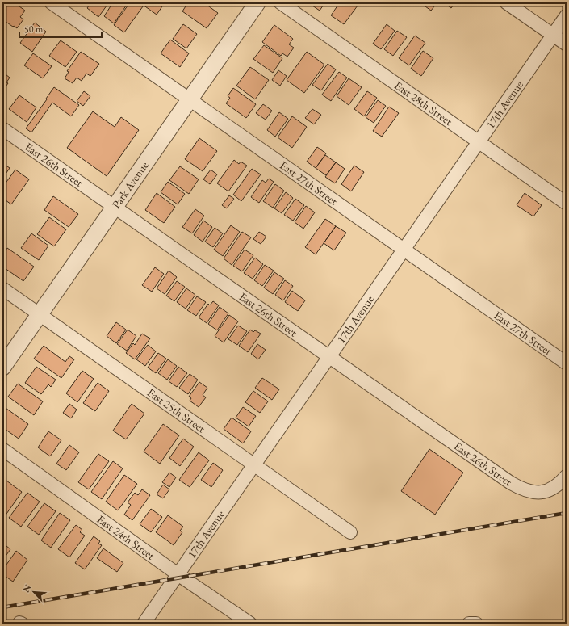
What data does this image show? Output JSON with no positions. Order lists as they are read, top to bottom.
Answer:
{
  "streets": {
    "street": [
      "East 28th Street",
      "17th Avenue",
      "East 26th Street",
      "East 27th Street",
      "Park Avenue",
      "East 25th Street",
      "East 24th Street"
    ]
  },
  "crossings": [
    ["East 28th Street", "17th Avenue"],
    ["17th Avenue", "East 26th Street"],
    ["17th Avenue", "East 27th Street"],
    ["17th Avenue", "East 25th Street"],
    ["17th Avenue", "East 24th Street"],
    ["East 26th Street", "Park Avenue"],
    ["East 27th Street", "Park Avenue"],
    ["Park Avenue", "East 25th Street"]
  ],
  "scale_bar": "50 m",
  "north": "top left"
}
